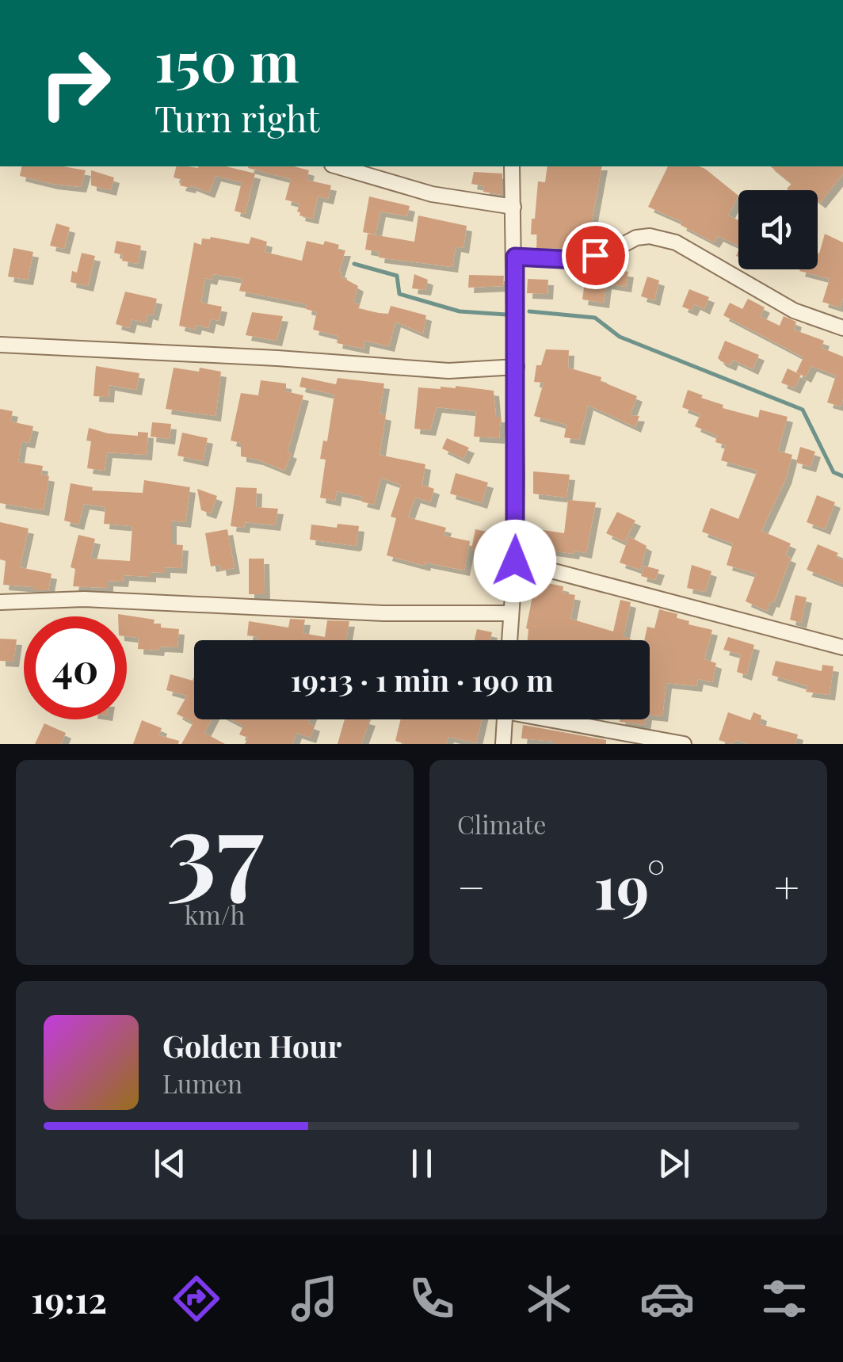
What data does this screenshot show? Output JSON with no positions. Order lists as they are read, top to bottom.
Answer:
{
  "page": {
    "turn": ["150 m", "Turn right"],
    "limit": "40",
    "trip": "19:13 · 1 min · 190 m",
    "tile": [
      ["37", "km/h"],
      "Climate"
    ],
    "heat": ["−", "19°", "+"],
    "song": ["Golden Hour", "Lumen"],
    "tabs": "19:12"
  }
}
